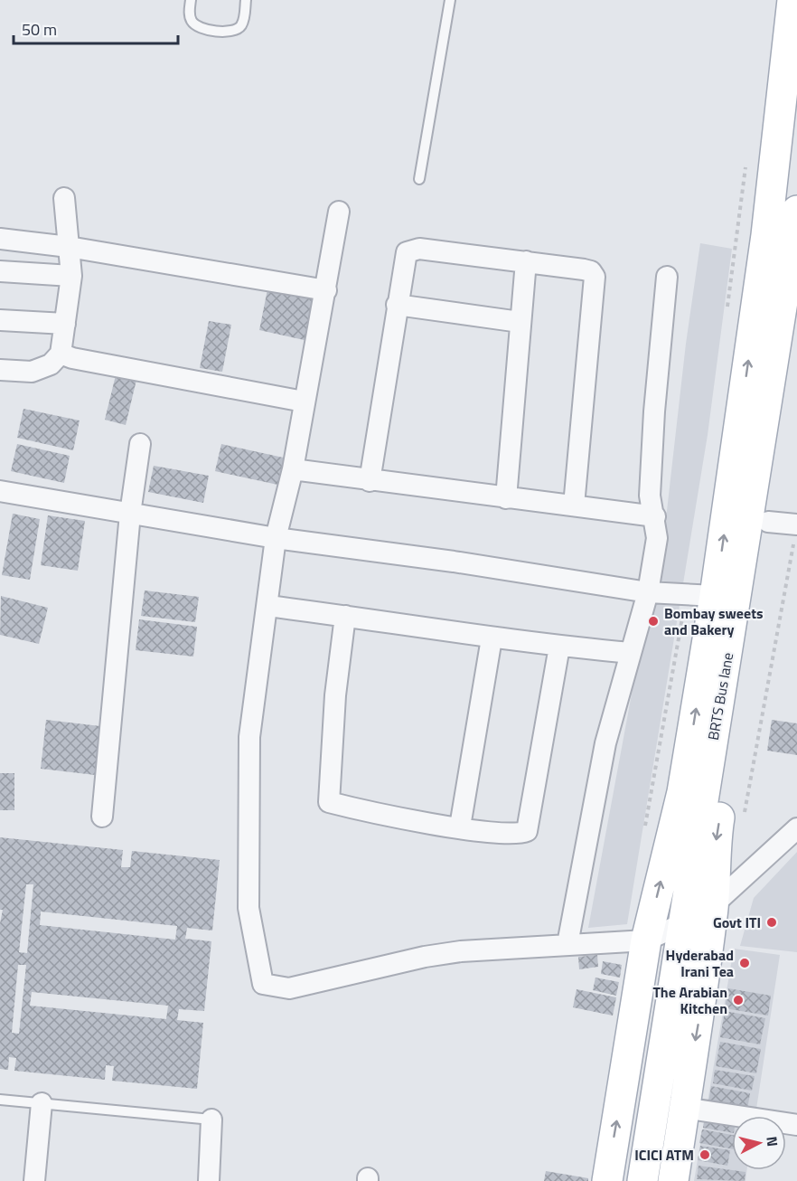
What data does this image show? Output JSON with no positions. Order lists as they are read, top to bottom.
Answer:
{
  "streets": {
    "main road": ["BRTS Bus lane"]
  },
  "places": [
    "Bombay sweets and Bakery",
    "Govt ITI",
    "Hyderabad Irani Tea",
    "The Arabian Kitchen",
    "ICICI ATM"
  ],
  "scale_bar": "50 m",
  "north": "right"
}
